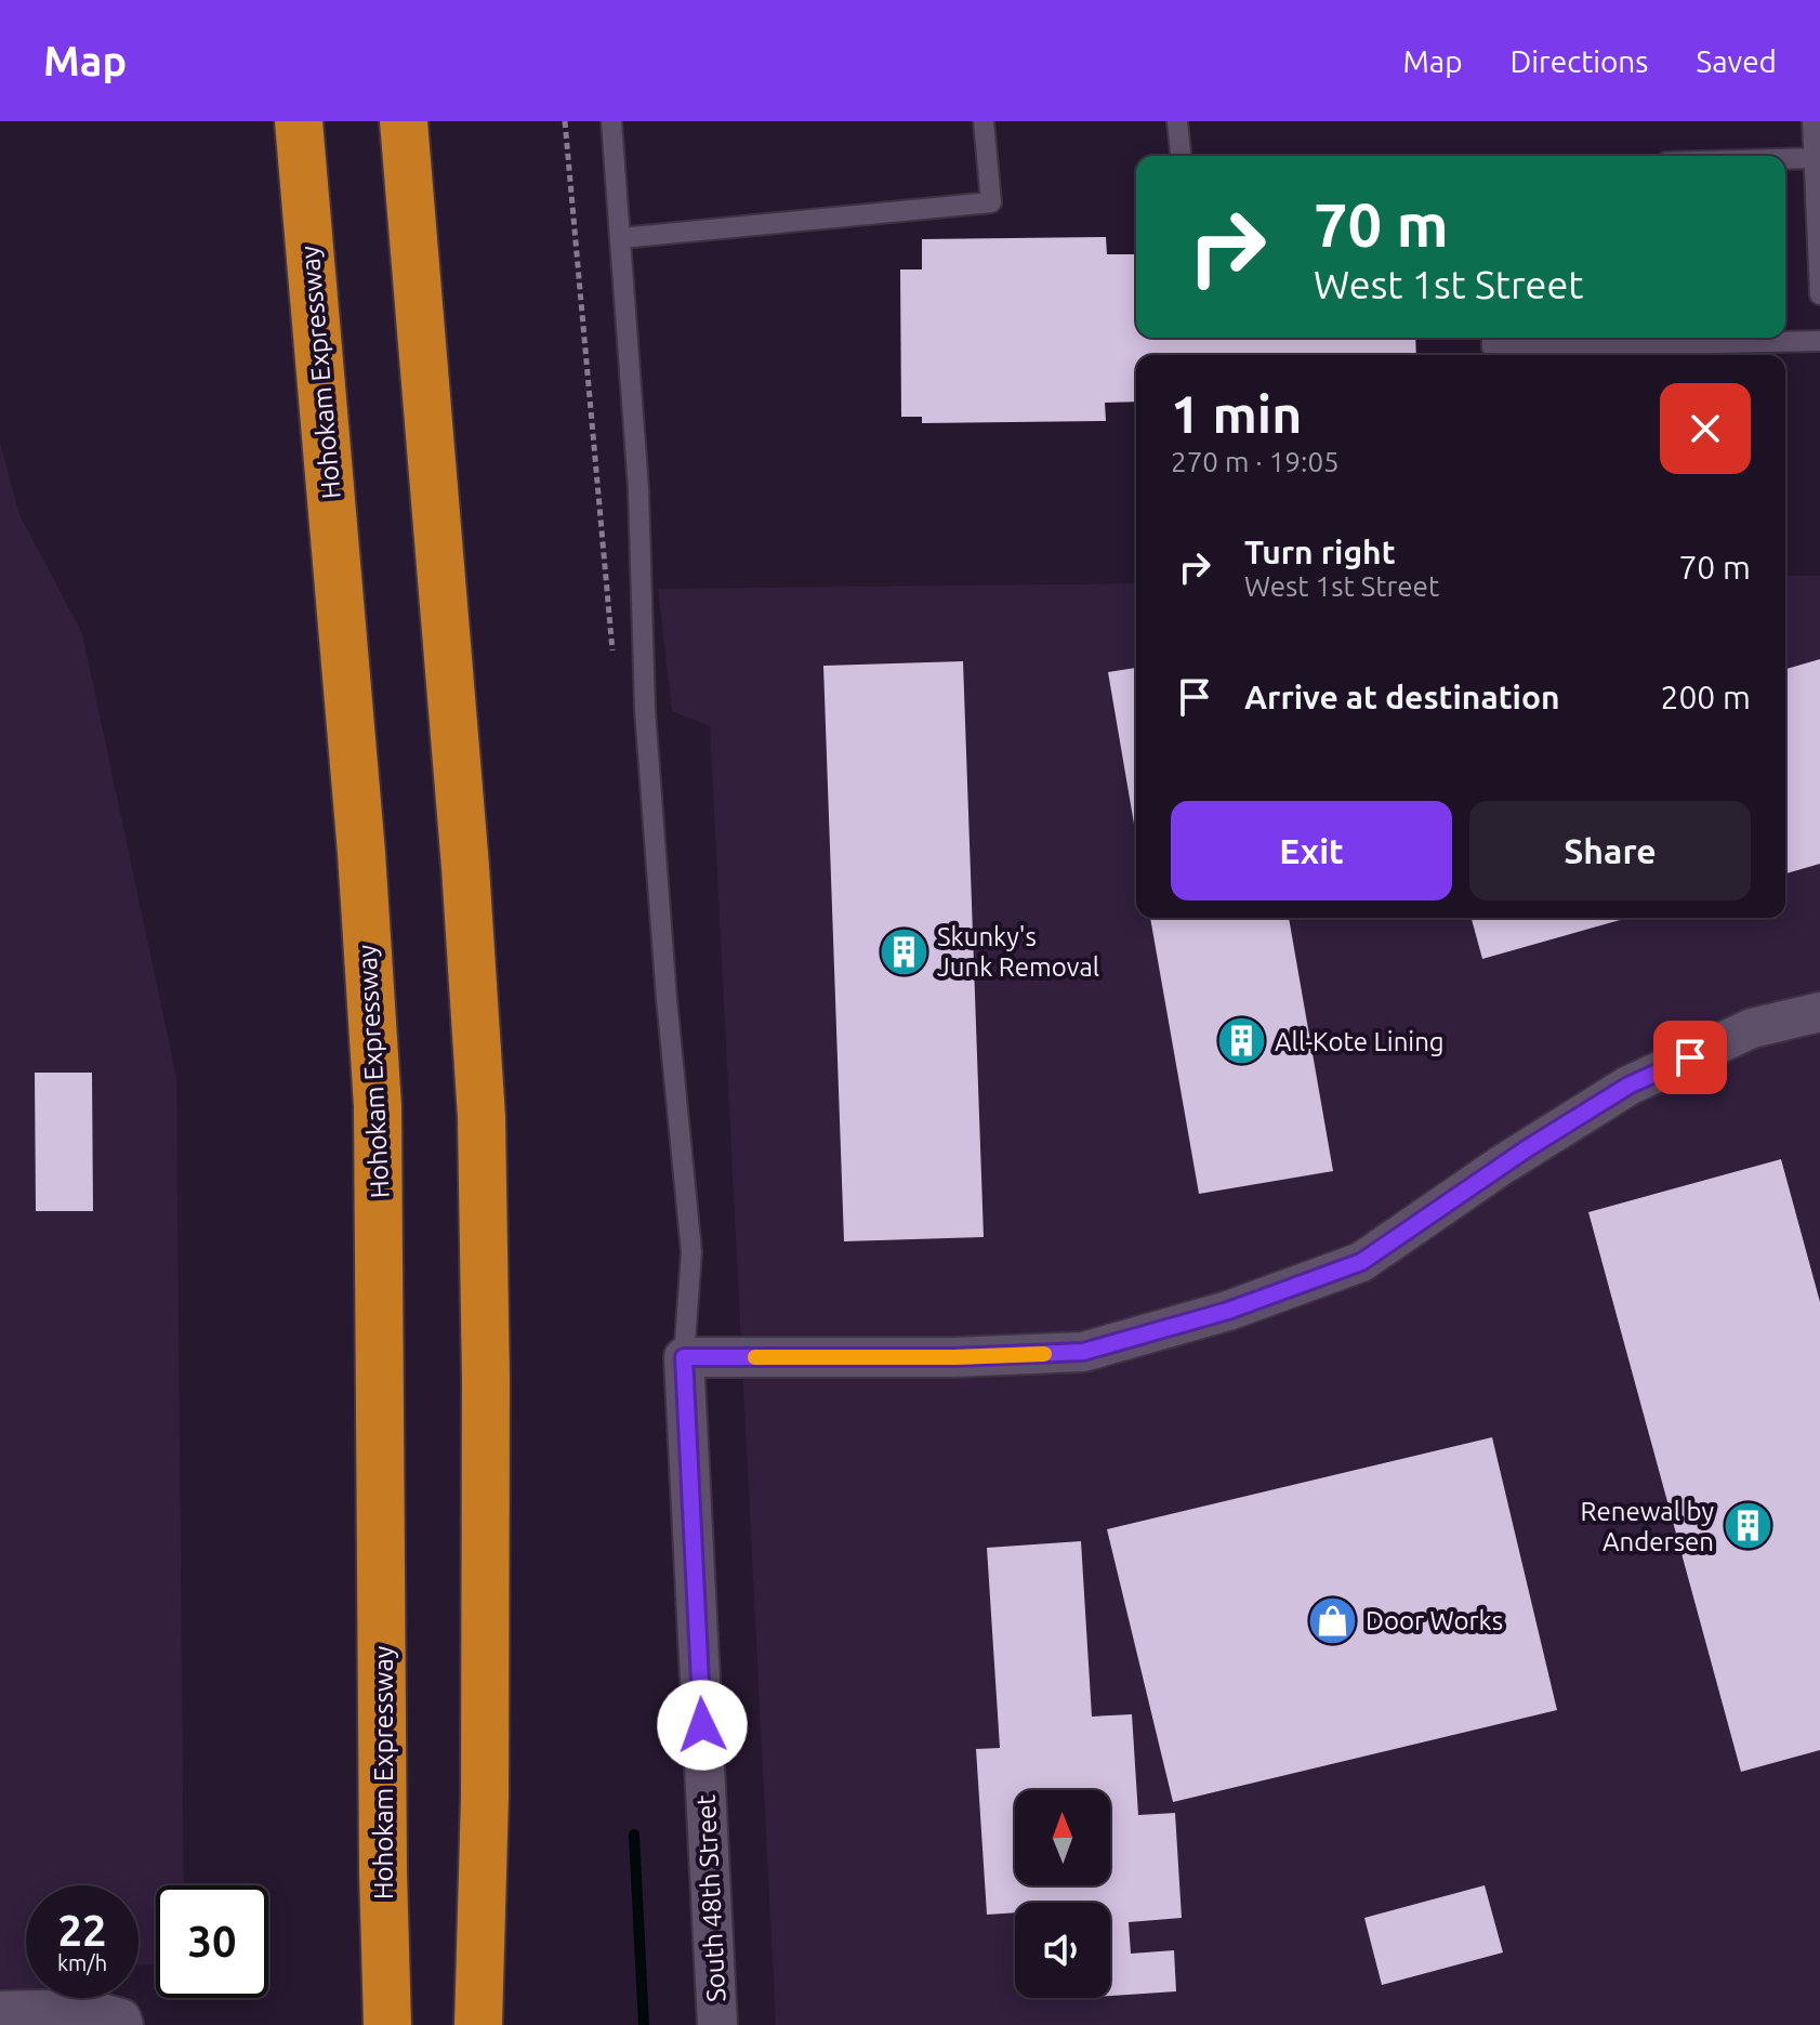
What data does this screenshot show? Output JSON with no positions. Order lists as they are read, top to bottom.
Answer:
{
  "streets": {
    "highway": ["Hohokam Expressway"],
    "street": ["South 48th Street"]
  },
  "places": {
    "building": ["Skunky's Junk Removal", "All-Kote Lining", "Renewal by Andersen"],
    "shop": ["Door Works"]
  },
  "north": "top",
  "page": {
    "header": "Map",
    "nav": ["Map", "Directions", "Saved"],
    "turn": ["70 m", "West 1st Street"],
    "heading": ["1 min", "270 m · 19:05"],
    "list": [
      {
        "name": "Turn right",
        "note": "West 1st Street",
        "value": "70 m"
      },
      {
        "name": "Arrive at destination",
        "value": "200 m"
      }
    ],
    "buttons": ["Exit", "Share"],
    "speed": "22 km/h",
    "limit": "30"
  }
}
